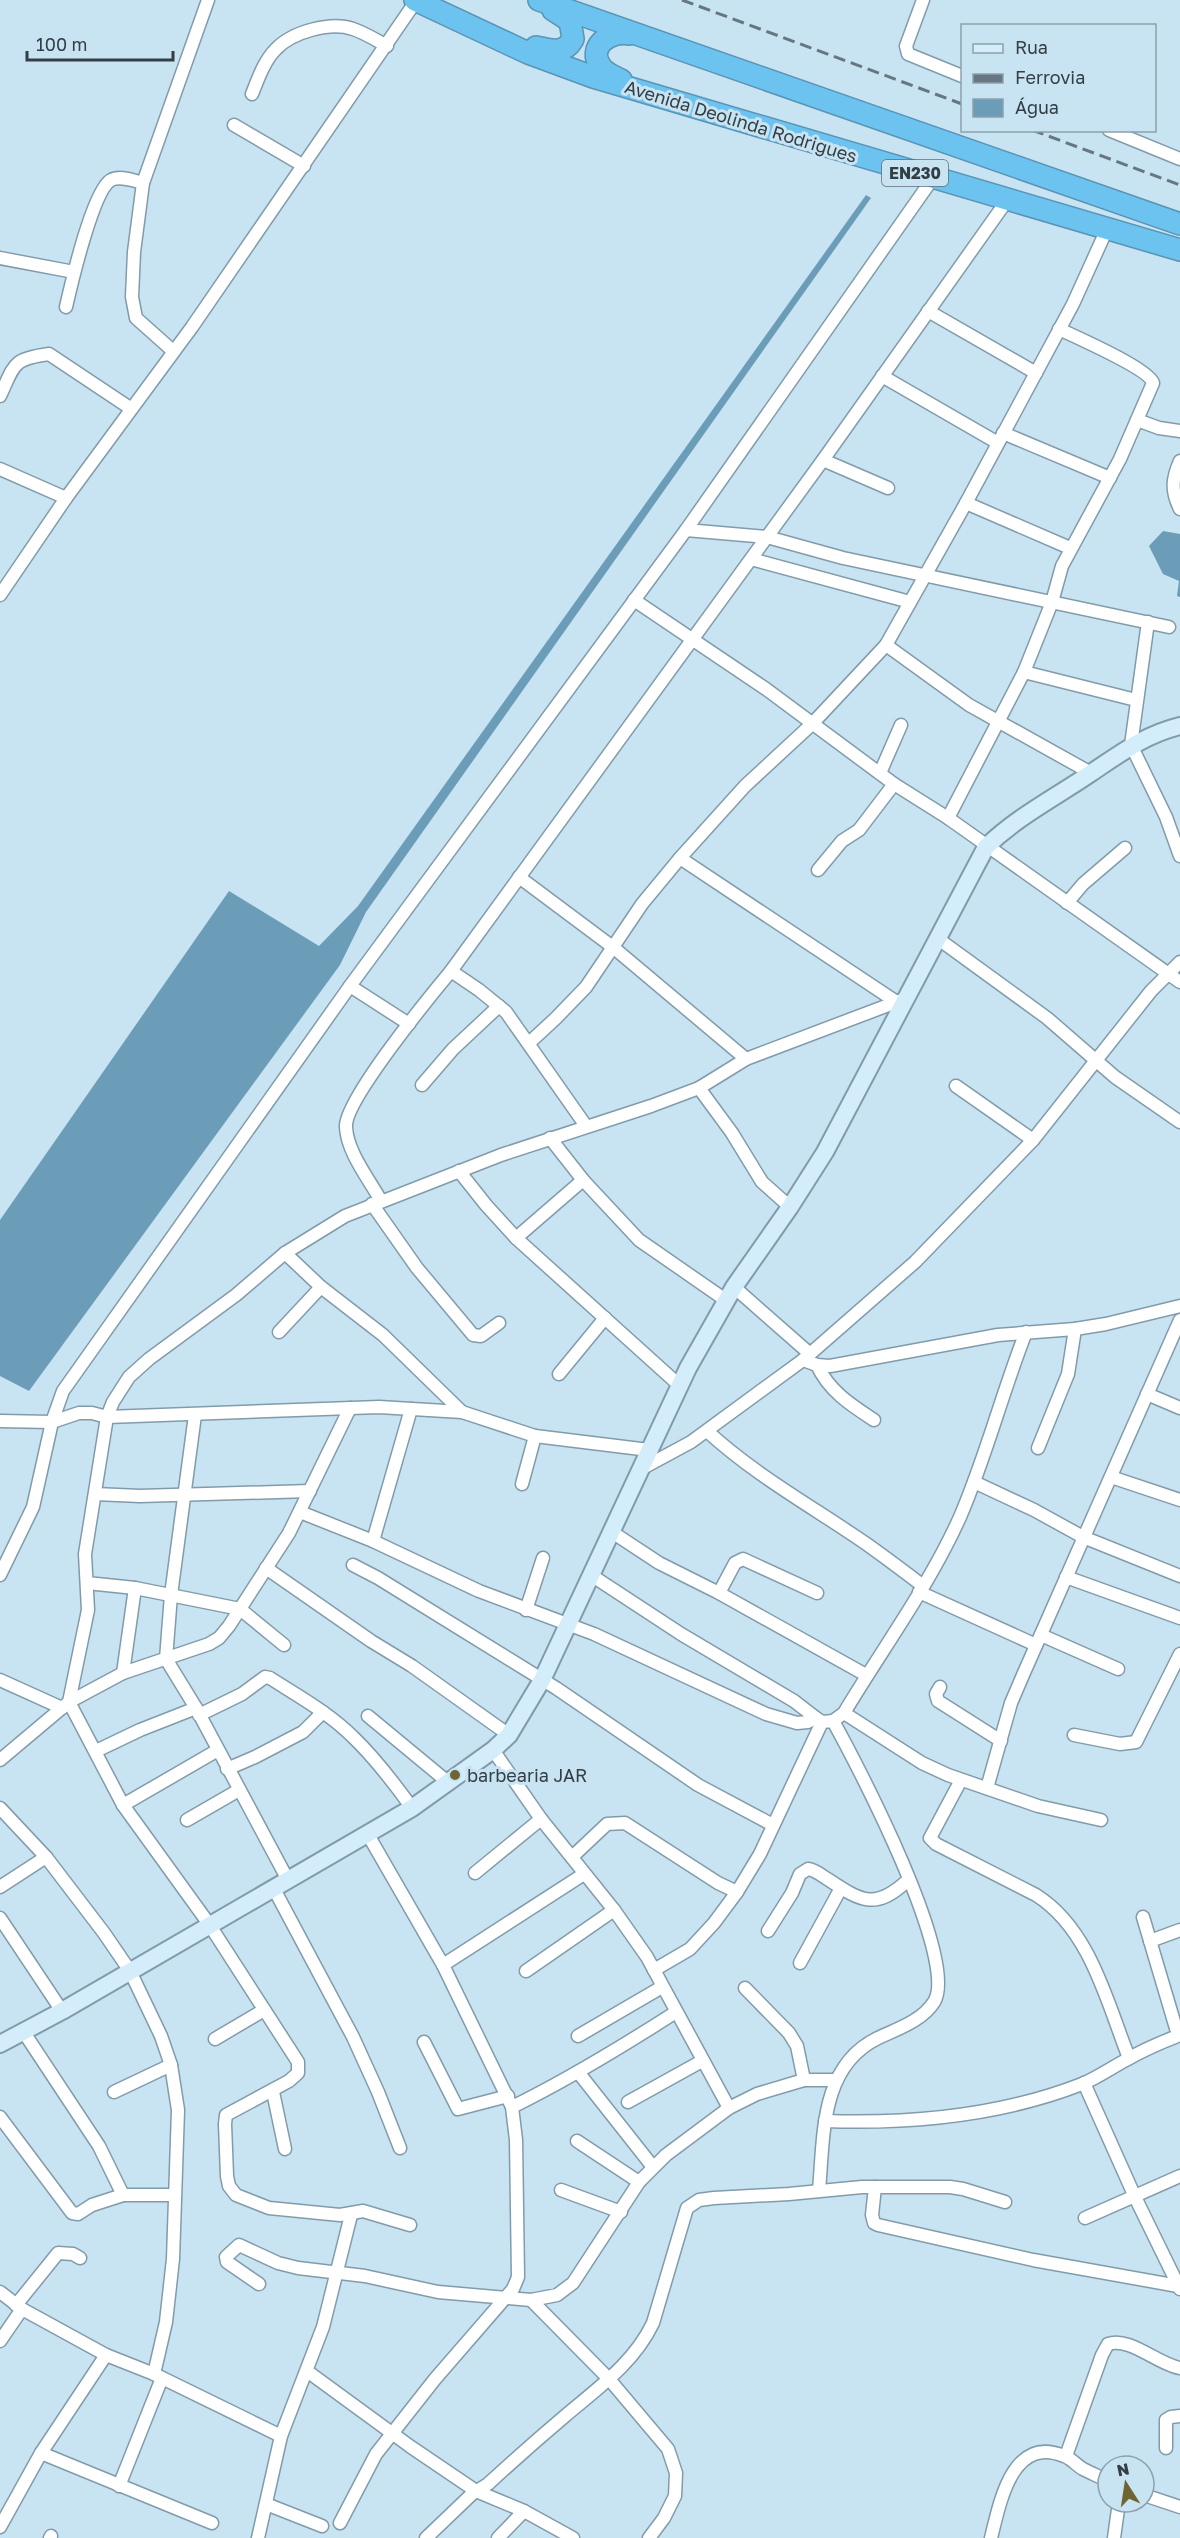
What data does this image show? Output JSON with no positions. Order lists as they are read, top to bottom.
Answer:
{
  "streets": {
    "highway": ["Avenida Deolinda Rodrigues", "EN230"]
  },
  "places": ["barbearia JAR"],
  "legend": ["Rua", "Ferrovia", "Água"],
  "scale_bar": "100 m",
  "north": "top"
}
